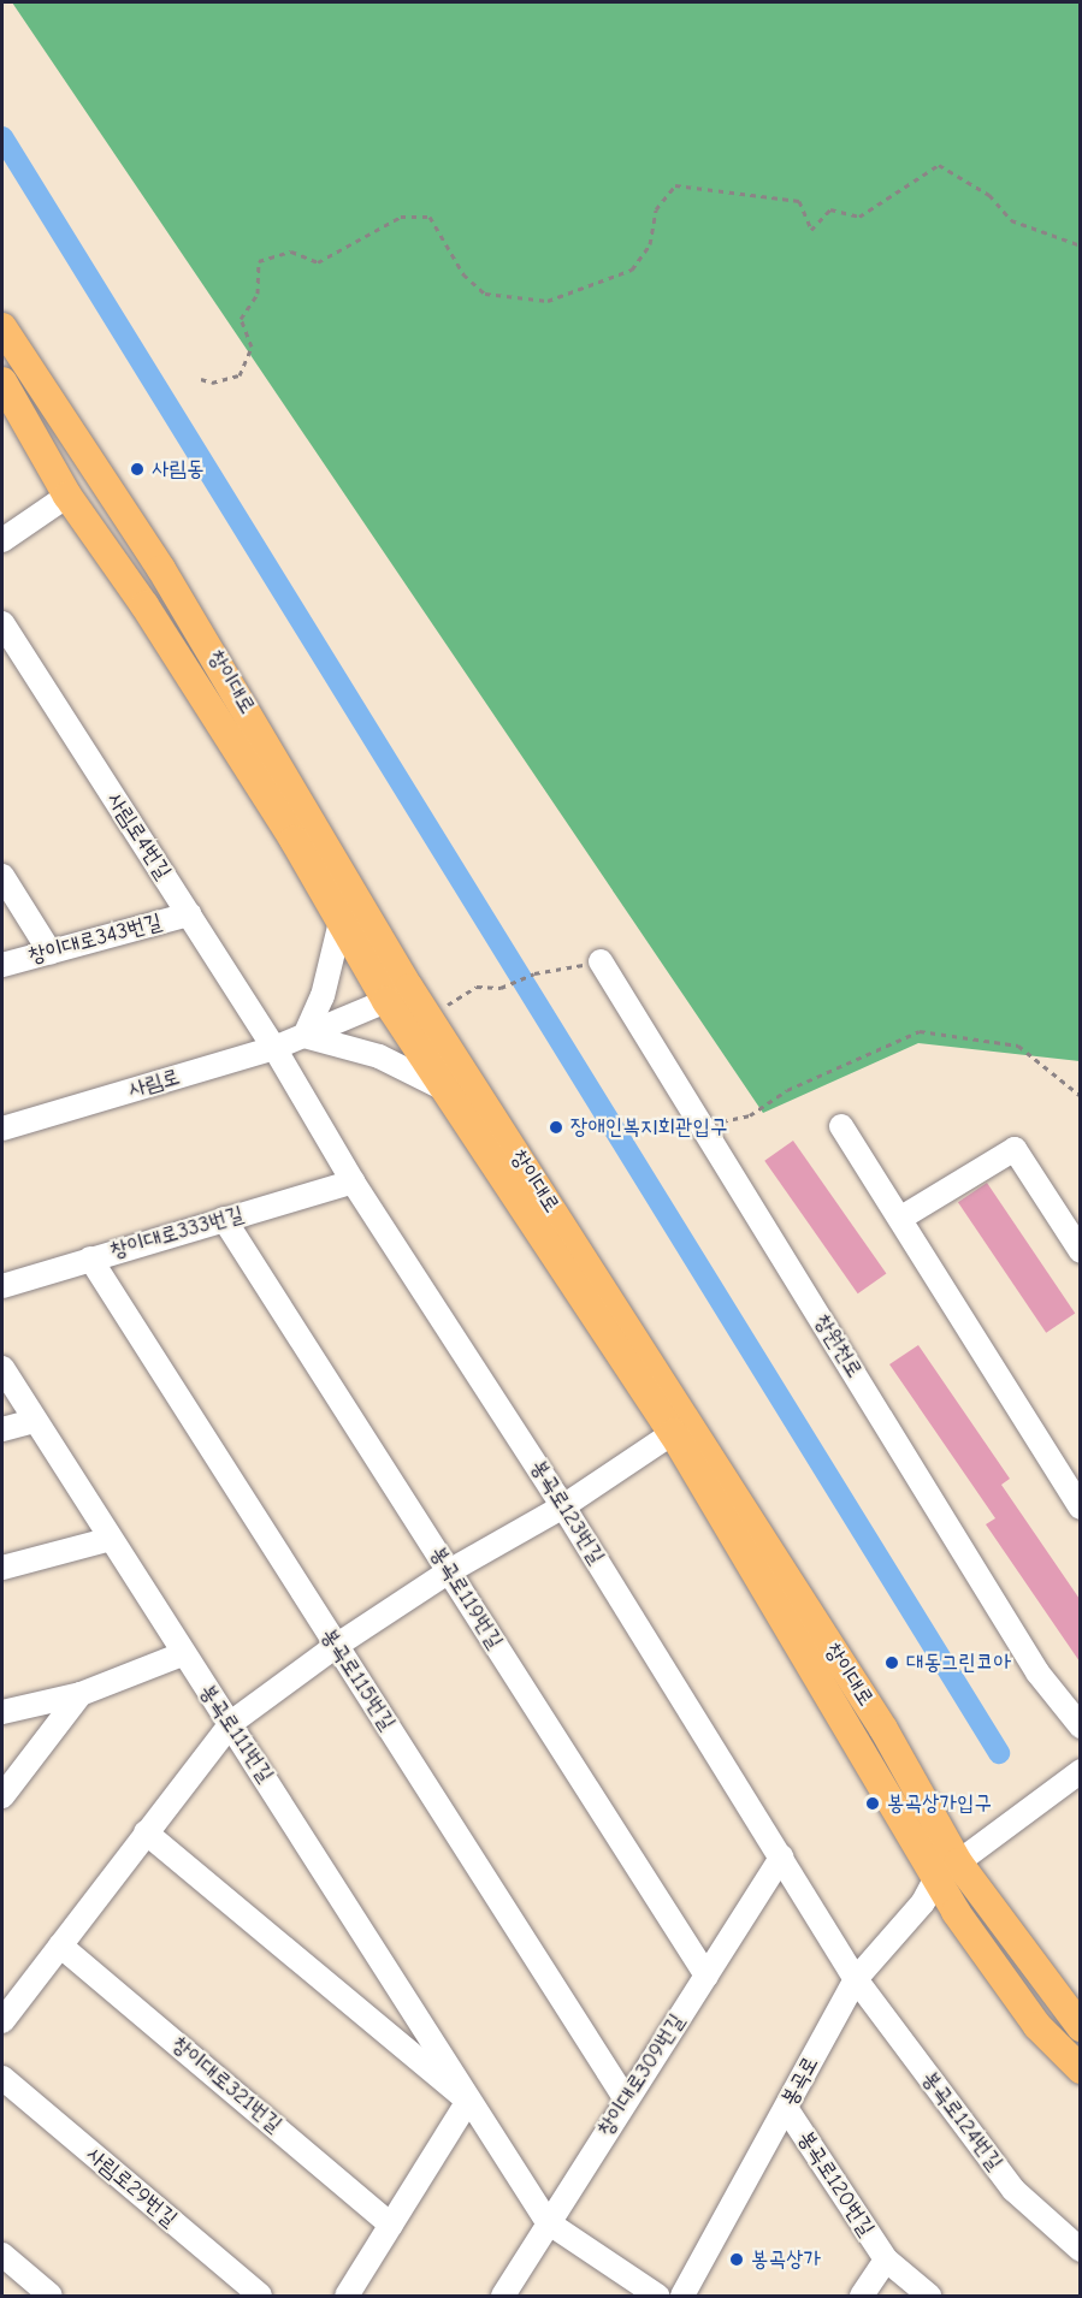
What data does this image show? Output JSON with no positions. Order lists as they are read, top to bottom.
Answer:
{
  "streets": {
    "main road": ["창이대로"],
    "street": [
      "사림로4번길",
      "창이대로343번길",
      "사림로",
      "창이대로333번길",
      "창원천로",
      "봉곡로123번길",
      "봉곡로119번길",
      "봉곡로115번길",
      "봉곡로111번길",
      "창이대로309번길",
      "봉곡로",
      "창이대로321번길",
      "봉곡로124번길",
      "봉곡로120번길",
      "사림로29번길"
    ]
  },
  "crossings": [
    ["창이대로", "사림로"],
    ["창이대로", "봉곡로"],
    ["사림로4번길", "창이대로343번길"],
    ["사림로4번길", "사림로"],
    ["사림로4번길", "봉곡로123번길"],
    ["사림로", "봉곡로123번길"],
    ["창이대로333번길", "봉곡로123번길"],
    ["창이대로333번길", "봉곡로119번길"],
    ["창이대로333번길", "봉곡로115번길"],
    ["봉곡로123번길", "창이대로309번길"],
    ["봉곡로123번길", "봉곡로"],
    ["봉곡로123번길", "봉곡로124번길"],
    ["봉곡로119번길", "창이대로309번길"],
    ["봉곡로115번길", "창이대로309번길"],
    ["봉곡로111번길", "창이대로309번길"],
    ["봉곡로", "봉곡로124번길"],
    ["봉곡로", "봉곡로120번길"]
  ],
  "places": [
    "사림동",
    "장애인복지회관입구",
    "대동그린코아",
    "봉곡상가입구",
    "봉곡상가"
  ]
}
